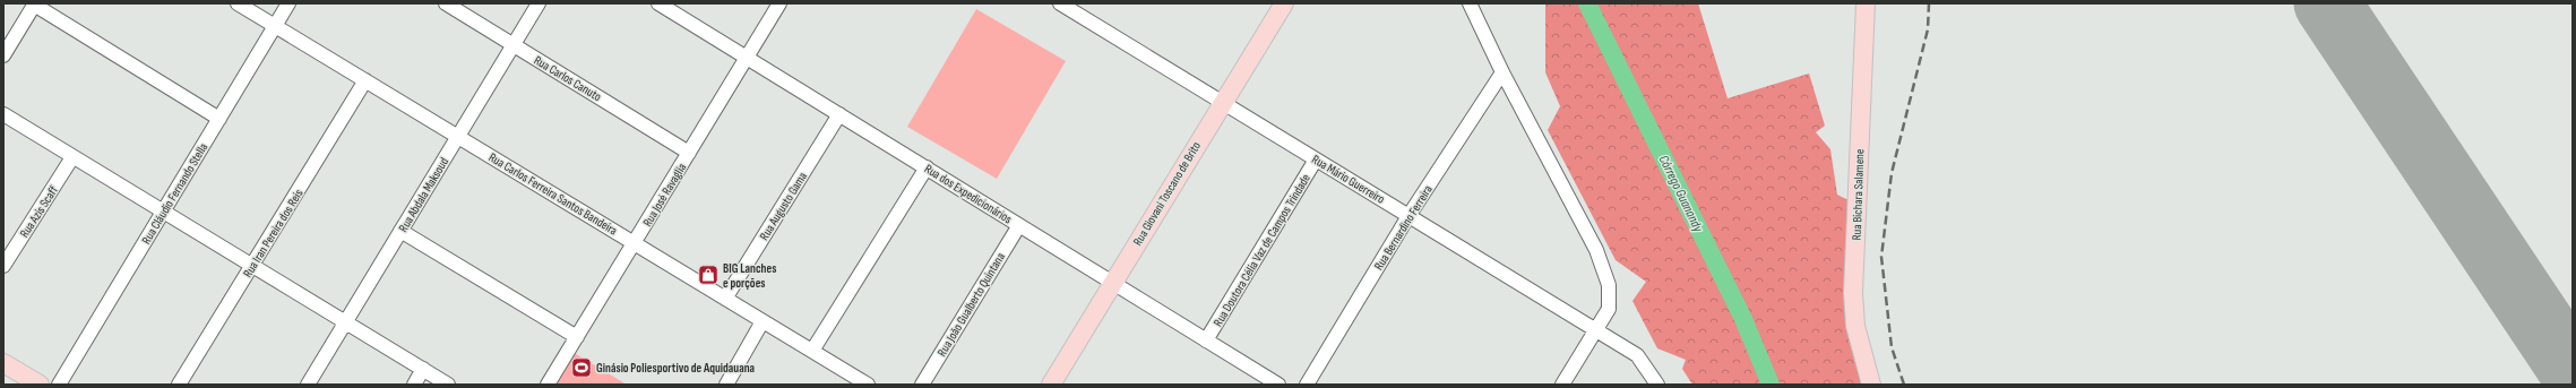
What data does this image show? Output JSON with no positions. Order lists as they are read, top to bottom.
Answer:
{
  "streets": {
    "main road": ["Rua Giovani Toscano de Brito", "Rua Bichara Salamene"],
    "street": [
      "Rua Carlos Canuto",
      "Rua Mário Guerreiro",
      "Rua Cláudio Fernando Stella",
      "Rua Carlos Ferreira Santos Bandeira",
      "Rua dos Expedicionários",
      "Rua Abdala Maksoud",
      "Rua José Ravaglia",
      "Rua Augusto Gama",
      "Rua Azis Scaff",
      "Rua Bernardino Ferreira",
      "Rua Iran Pereira dos Reis",
      "Rua Doutora Célia Vaz de Campos Trindade",
      "Rua João Gualberto Quintana"
    ]
  },
  "crossings": [
    ["Rua Carlos Canuto", "Rua Abdala Maksoud"],
    ["Rua Carlos Canuto", "Rua José Ravaglia"],
    ["Rua Mário Guerreiro", "Rua Giovani Toscano de Brito"],
    ["Rua Mário Guerreiro", "Rua Bernardino Ferreira"],
    ["Rua Mário Guerreiro", "Rua Doutora Célia Vaz de Campos Trindade"],
    ["Rua Cláudio Fernando Stella", "Rua Carlos Ferreira Santos Bandeira"],
    ["Rua Carlos Ferreira Santos Bandeira", "Rua Abdala Maksoud"],
    ["Rua Carlos Ferreira Santos Bandeira", "Rua José Ravaglia"],
    ["Rua Carlos Ferreira Santos Bandeira", "Rua Augusto Gama"],
    ["Rua Carlos Ferreira Santos Bandeira", "Rua Iran Pereira dos Reis"],
    ["Rua dos Expedicionários", "Rua Giovani Toscano de Brito"],
    ["Rua dos Expedicionários", "Rua José Ravaglia"],
    ["Rua dos Expedicionários", "Rua Augusto Gama"],
    ["Rua dos Expedicionários", "Rua Doutora Célia Vaz de Campos Trindade"],
    ["Rua dos Expedicionários", "Rua João Gualberto Quintana"]
  ],
  "water": ["Córrego Guanandy"],
  "places": {
    "shop": ["BIG Lanches e porções"],
    "sports": ["Ginásio Poliesportivo de Aquidauana"]
  }
}
